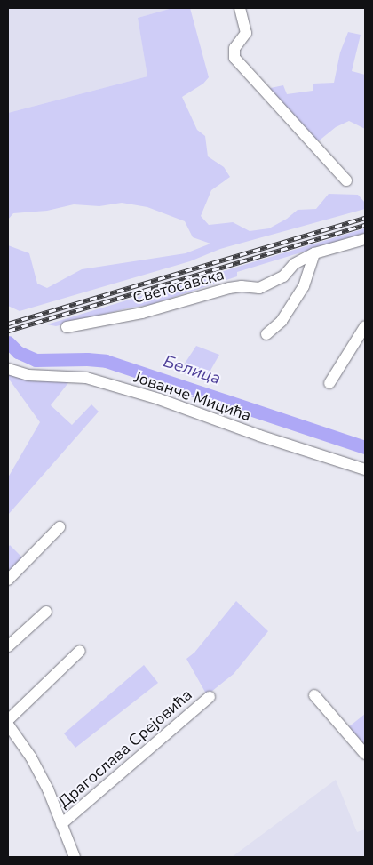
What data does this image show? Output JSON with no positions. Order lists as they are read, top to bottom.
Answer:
{
  "streets": {
    "street": ["Светосавска", "Јованче Мицића", "Драгослава Срејовића"]
  },
  "water": ["Белица"]
}
